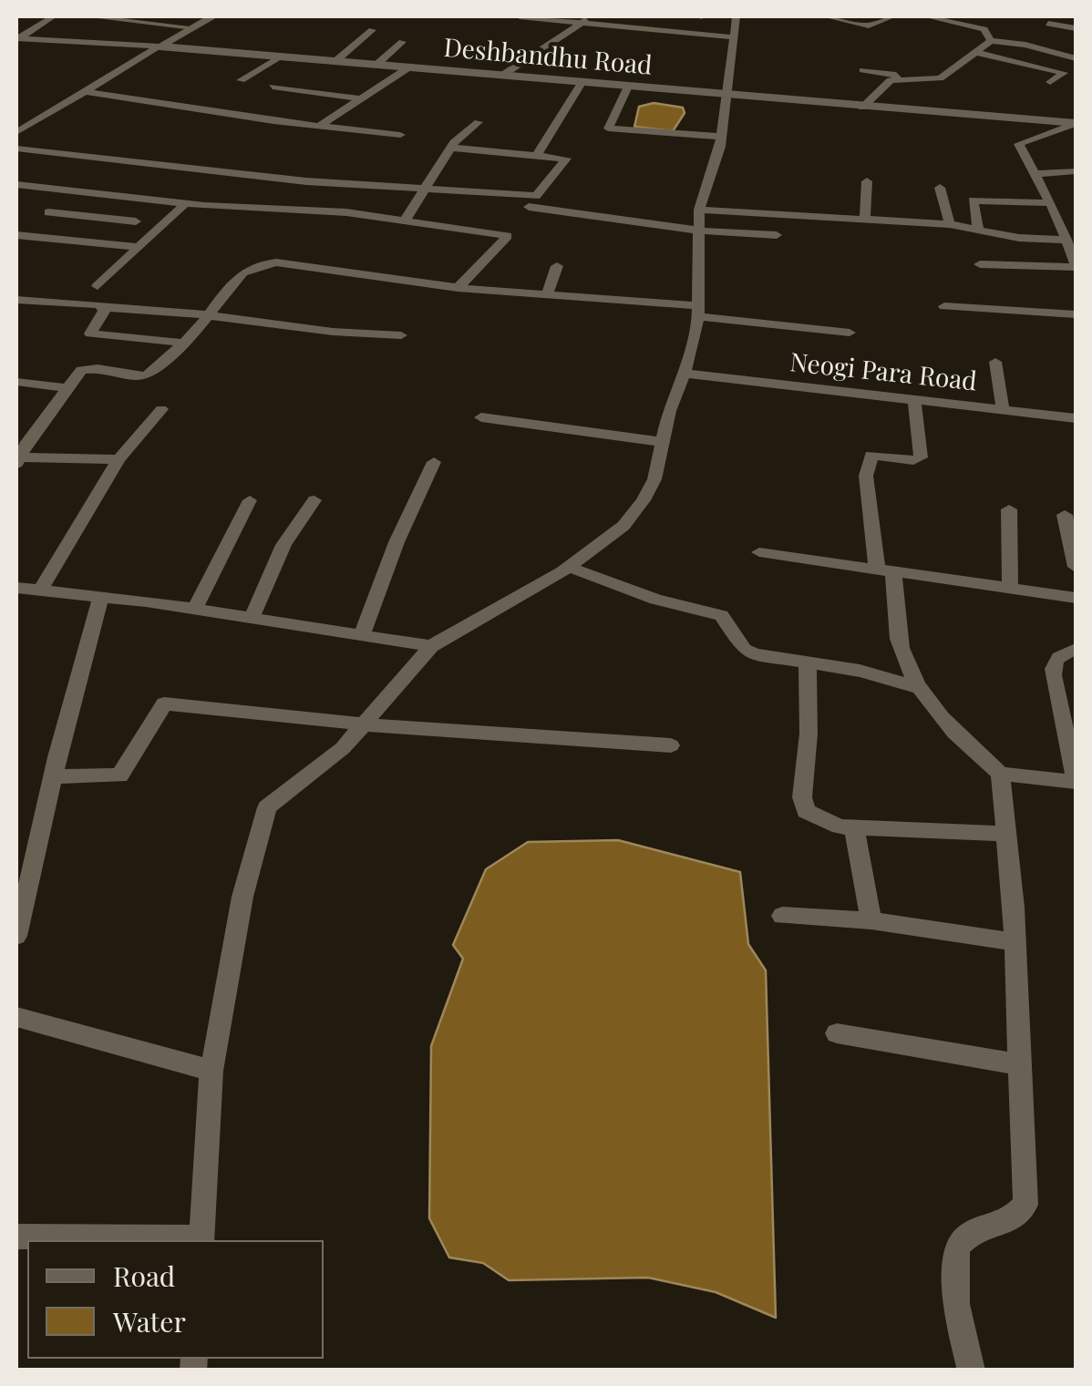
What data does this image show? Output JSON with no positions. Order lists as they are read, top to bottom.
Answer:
{
  "streets": {
    "street": ["Deshbandhu Road", "Neogi Para Road"]
  },
  "legend": ["Road", "Water"]
}
